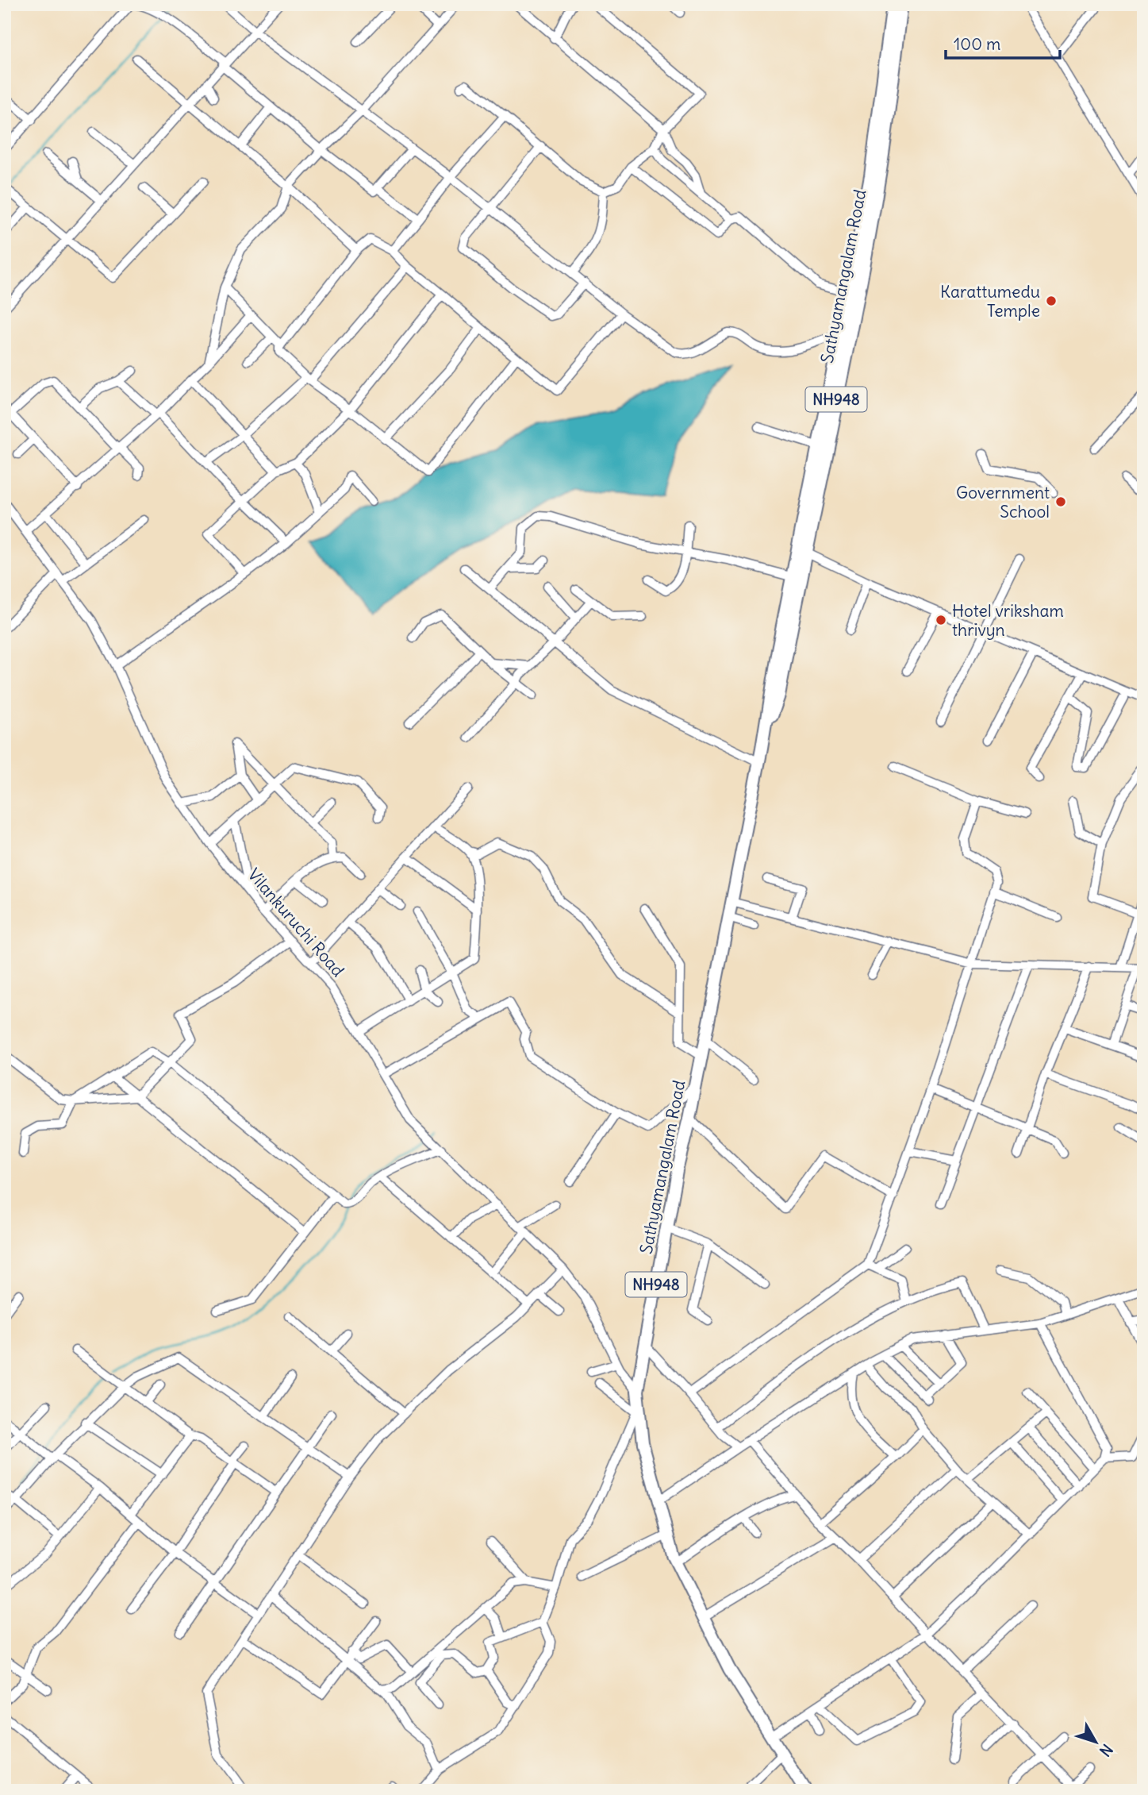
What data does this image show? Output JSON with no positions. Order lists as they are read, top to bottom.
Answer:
{
  "streets": {
    "highway": ["Sathyamangalam Road", "NH948"],
    "street": ["Vilankuruchi Road"]
  },
  "crossings": [
    ["Sathyamangalam Road", "Vilankuruchi Road"]
  ],
  "places": ["Karattumedu Temple", "Government School", "Hotel vriksham thrivyn"],
  "scale_bar": "100 m",
  "north": "bottom right"
}
